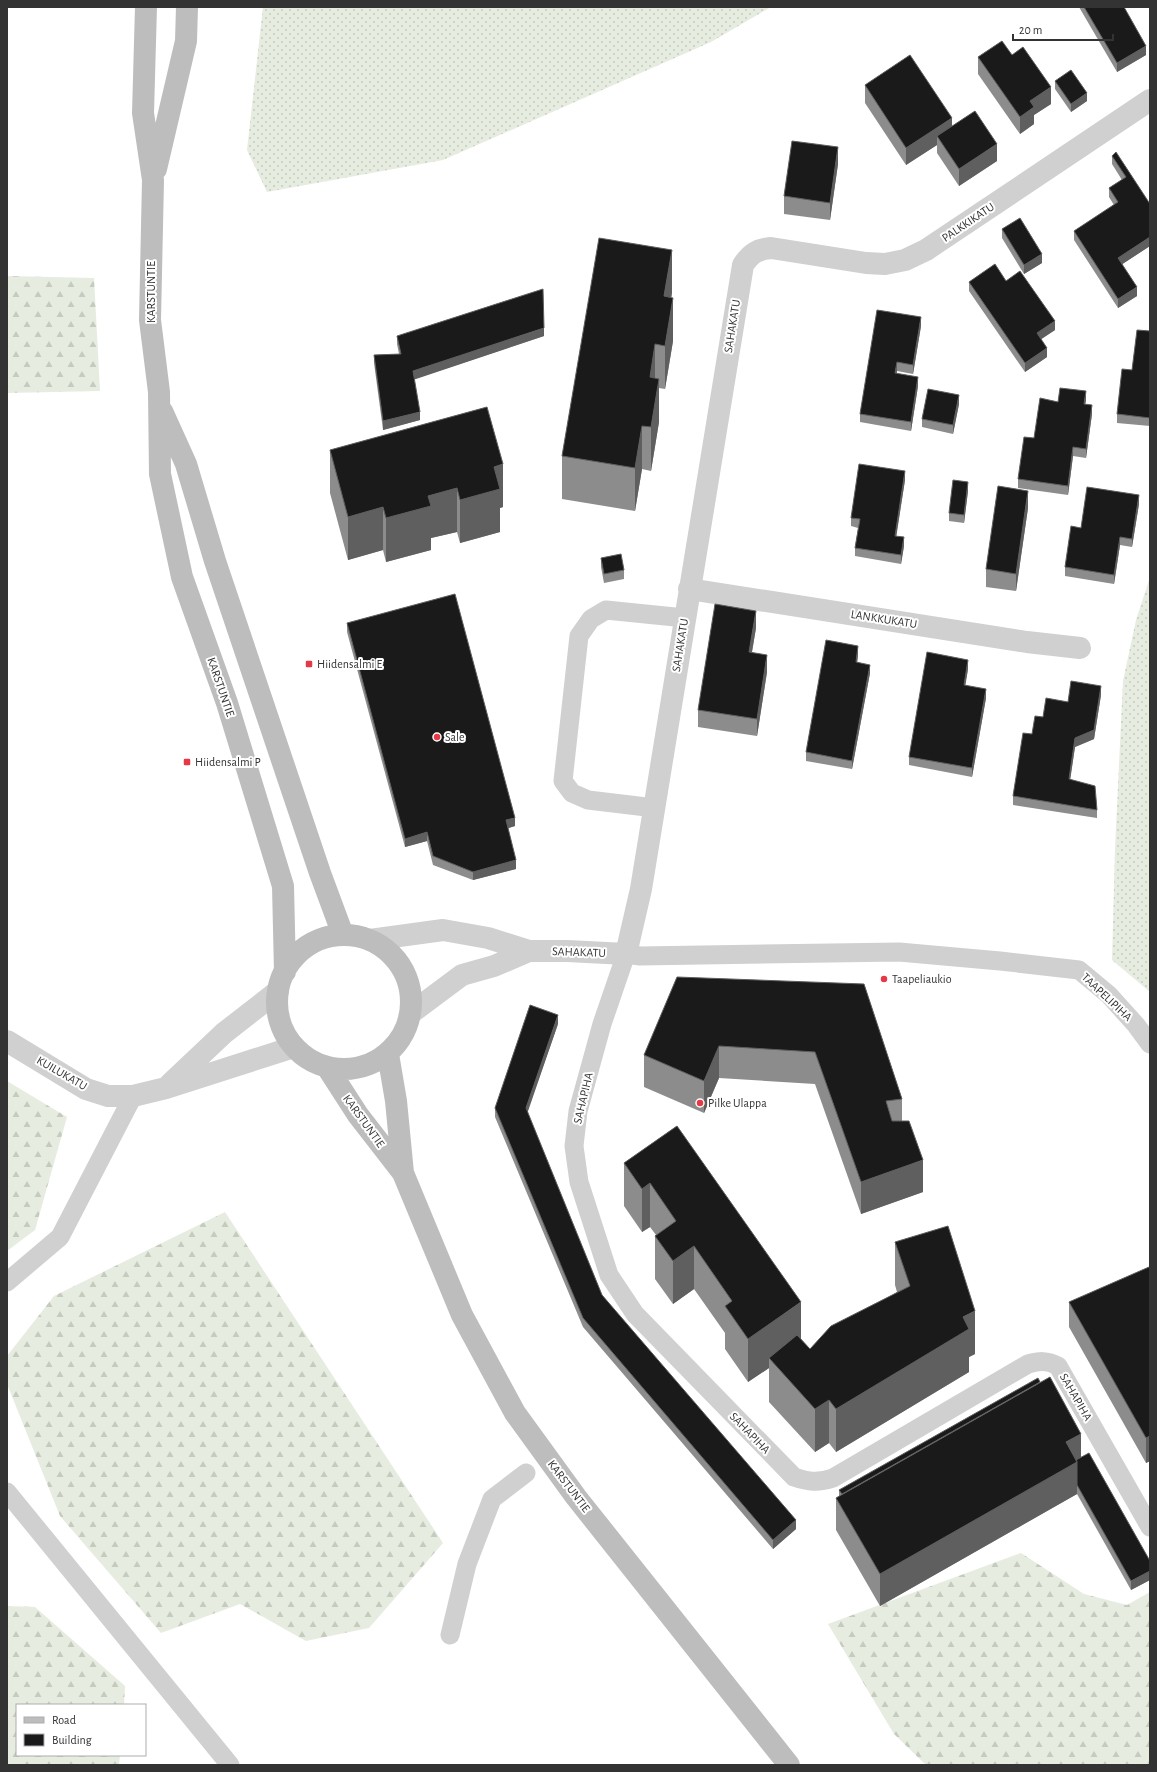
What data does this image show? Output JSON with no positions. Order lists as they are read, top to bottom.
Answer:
{
  "streets": {
    "main road": ["KARSTUNTIE"],
    "street": [
      "PALKKIKATU",
      "SAHAKATU",
      "LANKKUKATU",
      "KUILUKATU"
    ],
    "lane": ["TAAPELIPIHA", "SAHAPIHA"]
  },
  "crossings": [
    ["PALKKIKATU", "SAHAKATU"],
    ["KARSTUNTIE", "SAHAKATU"],
    ["KARSTUNTIE", "KUILUKATU"],
    ["SAHAKATU", "LANKKUKATU"],
    ["SAHAKATU", "TAAPELIPIHA"],
    ["SAHAKATU", "KUILUKATU"],
    ["SAHAKATU", "SAHAPIHA"],
    ["TAAPELIPIHA", "SAHAPIHA"]
  ],
  "places": {
    "transit": ["Hiidensalmi E", "Hiidensalmi P"],
    "other": ["Sale", "Taapeliaukio", "Pilke Ulappa"]
  },
  "legend": ["Road", "Building"],
  "scale_bar": "20 m"
}
